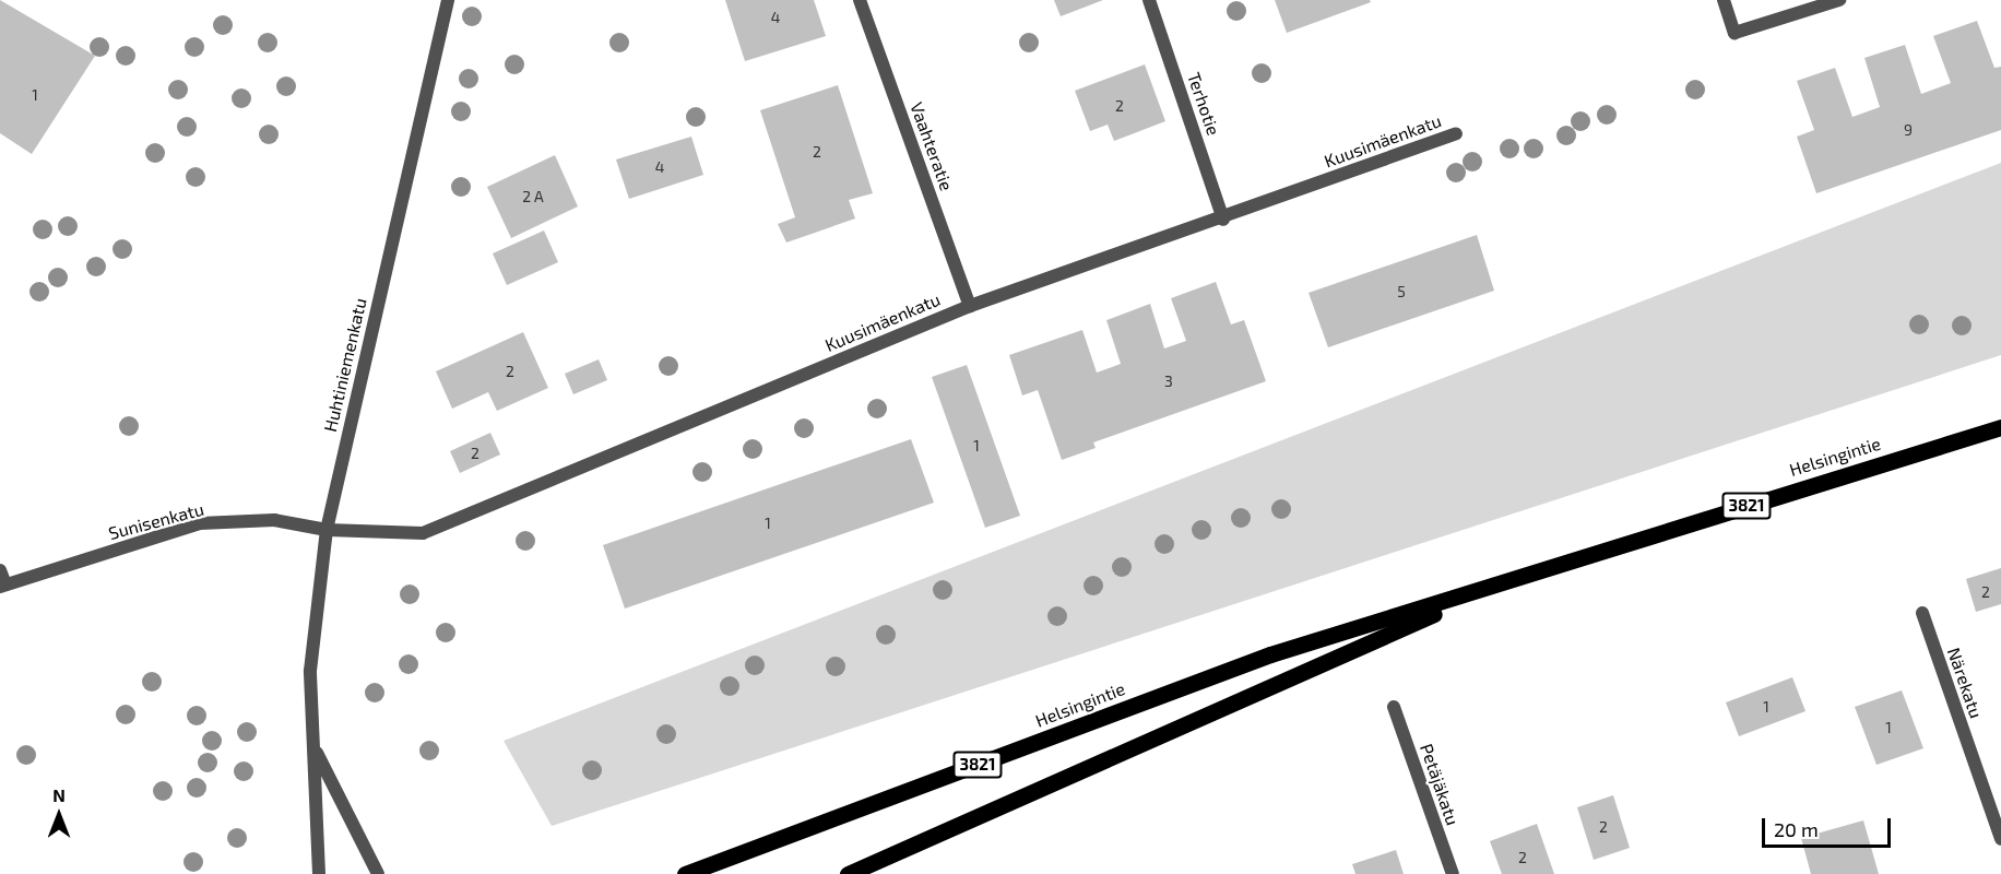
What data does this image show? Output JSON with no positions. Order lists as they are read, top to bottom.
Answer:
{
  "streets": {
    "main road": ["Helsingintie", "3821"],
    "street": [
      "Terhotie",
      "Kuusimäenkatu",
      "Vaahteratie",
      "Huhtiniemenkatu",
      "Sunisenkatu",
      "Närekatu",
      "Petäjäkatu"
    ]
  },
  "crossings": [
    ["Terhotie", "Kuusimäenkatu"],
    ["Kuusimäenkatu", "Vaahteratie"],
    ["Kuusimäenkatu", "Huhtiniemenkatu"],
    ["Kuusimäenkatu", "Sunisenkatu"],
    ["Huhtiniemenkatu", "Sunisenkatu"]
  ],
  "house_numbers": [
    "4",
    "1",
    "2",
    "9",
    "2",
    "4",
    "2 A",
    "5",
    "2",
    "3",
    "1",
    "2",
    "1",
    "2",
    "1",
    "1",
    "2",
    "2"
  ],
  "scale_bar": "20 m",
  "north": "top"
}
